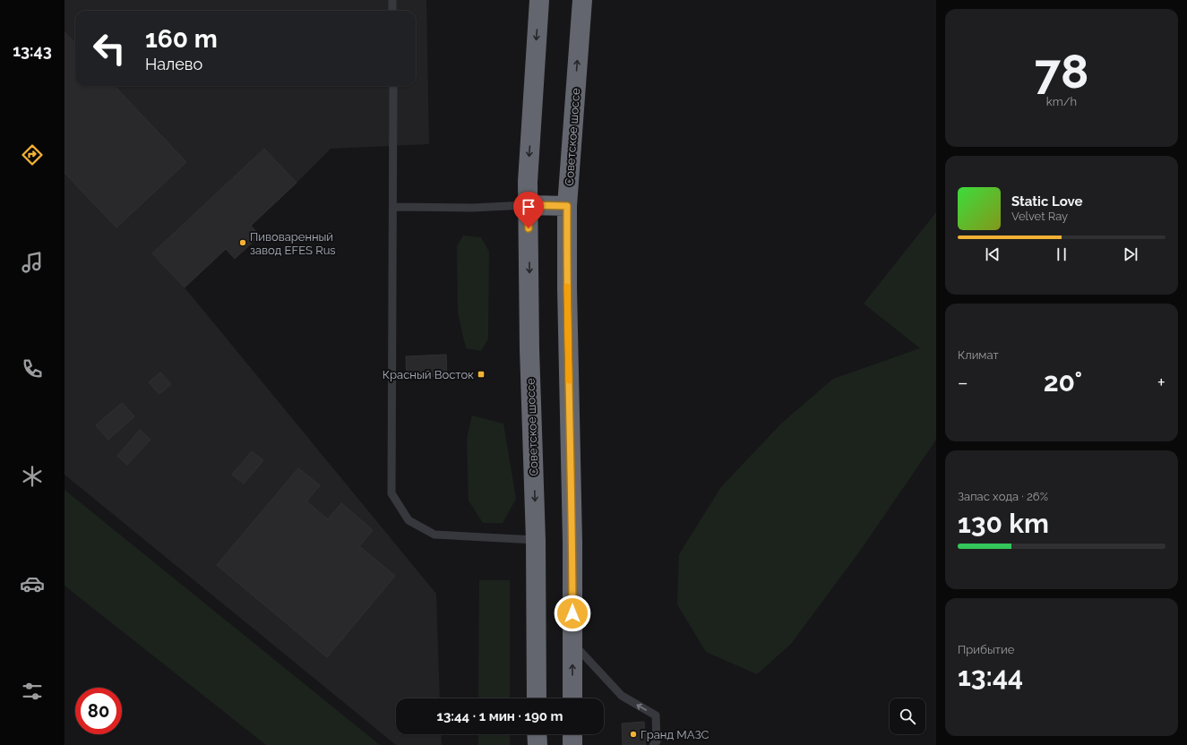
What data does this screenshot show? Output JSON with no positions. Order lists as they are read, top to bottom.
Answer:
{
  "streets": {
    "highway": ["Советское шоссе"]
  },
  "places": {
    "other": ["Пивоваренный завод EFES Rus", "Гранд МАЗС"],
    "transit": ["Красный Восток"]
  },
  "page": {
    "tabs": "13:43",
    "tile": [
      ["78", "km/h"],
      "Климат",
      ["Запас хода · 26%", "130 km"],
      ["Прибытие", "13:44"]
    ],
    "turn": ["160 m", "Налево"],
    "song": ["Static Love", "Velvet Ray"],
    "heat": ["−", "20°", "+"],
    "limit": "80",
    "trip": "13:44 · 1 мин · 190 m"
  }
}
